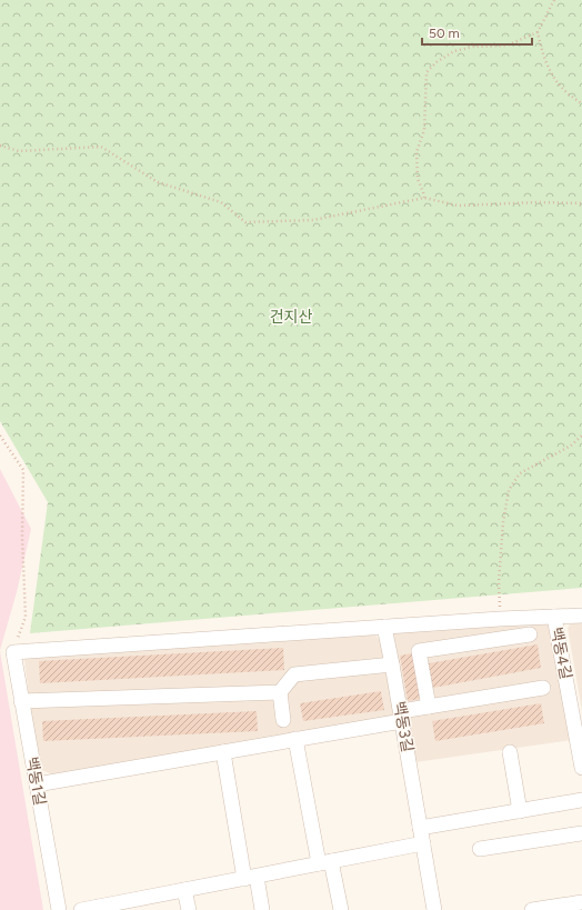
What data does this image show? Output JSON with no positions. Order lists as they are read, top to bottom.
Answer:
{
  "streets": {
    "street": ["백동4길", "백동3길", "백동1길"]
  },
  "parks": ["건지산"],
  "scale_bar": "50 m"
}
